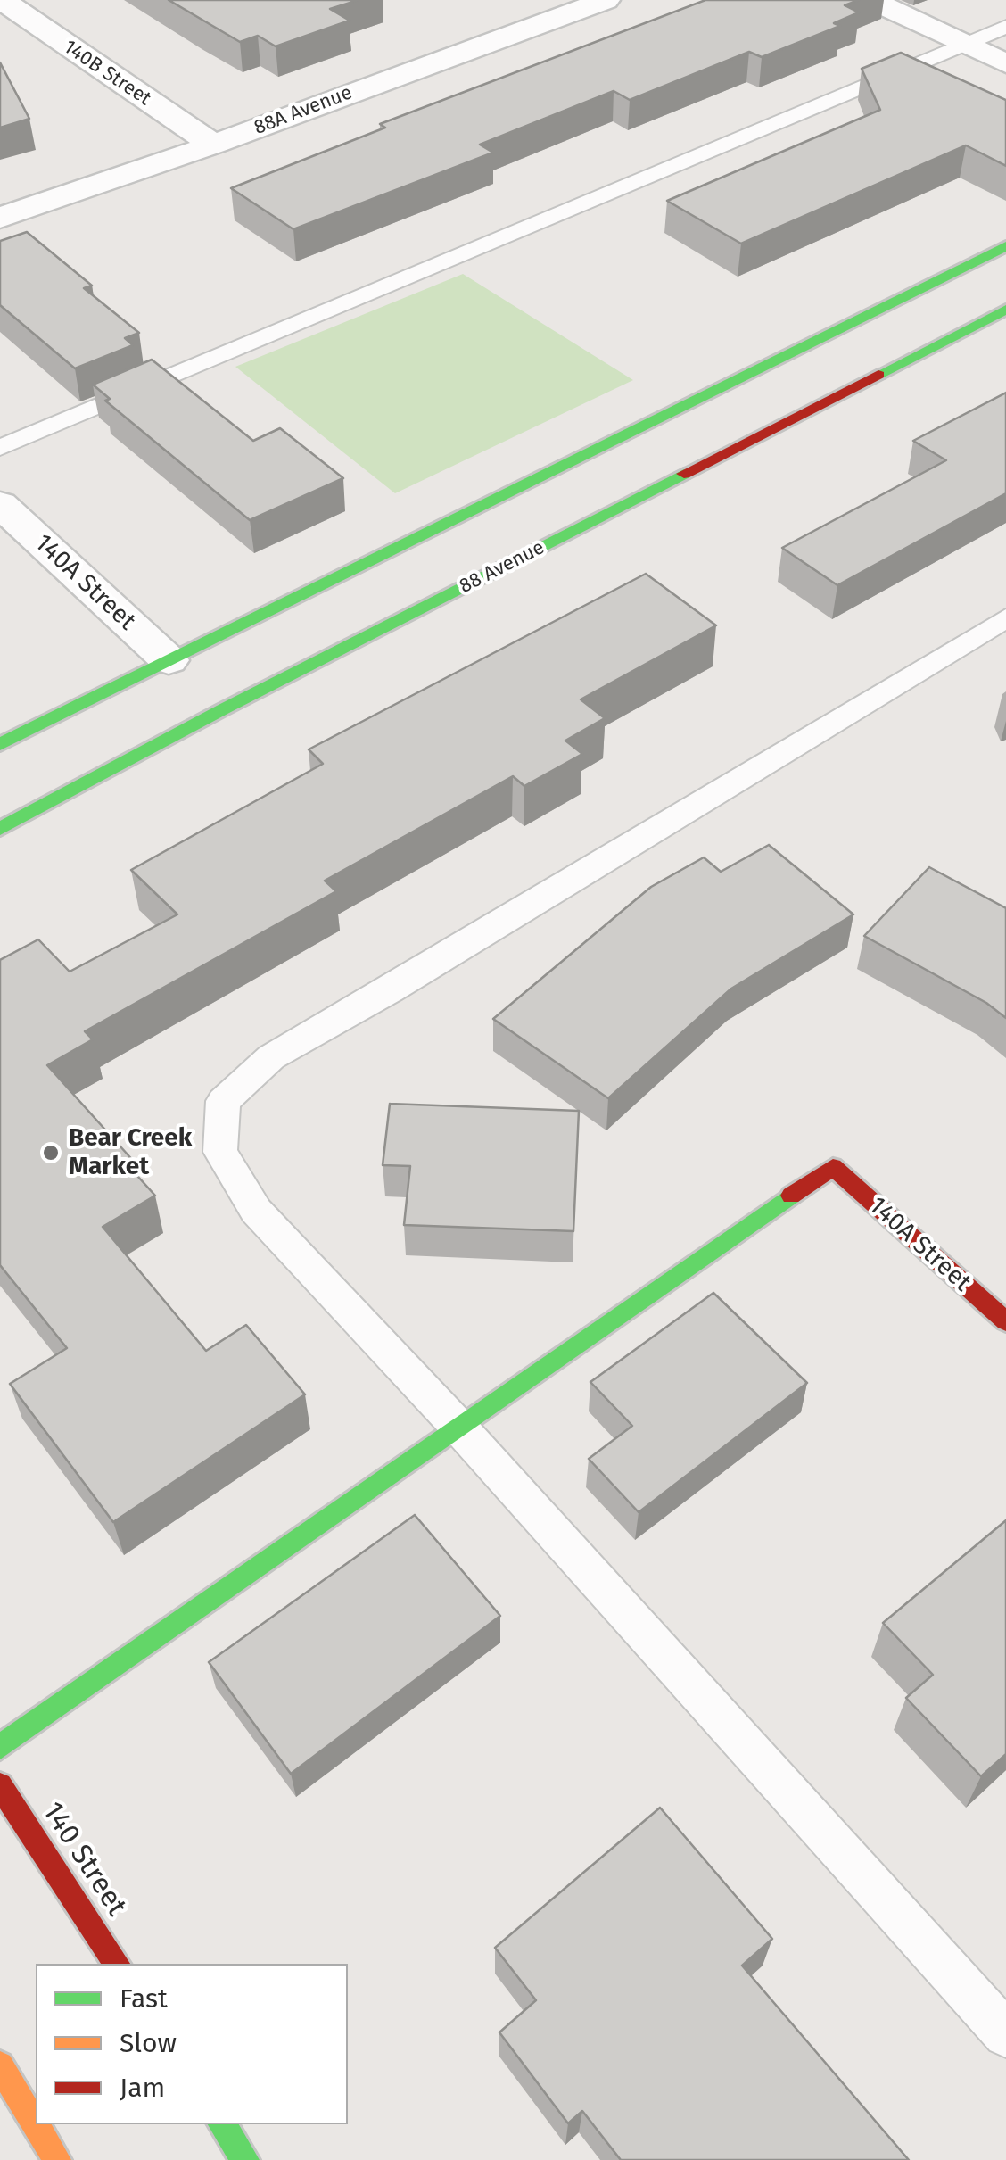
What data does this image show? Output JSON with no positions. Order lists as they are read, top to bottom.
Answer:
{
  "streets": {
    "main road": ["88 Avenue", "140A Street", "140 Street"],
    "street": ["140B Street", "88A Avenue"]
  },
  "crossings": [
    ["140B Street", "88A Avenue"]
  ],
  "places": ["Bear Creek Market"],
  "legend": ["Fast", "Slow", "Jam"]
}
